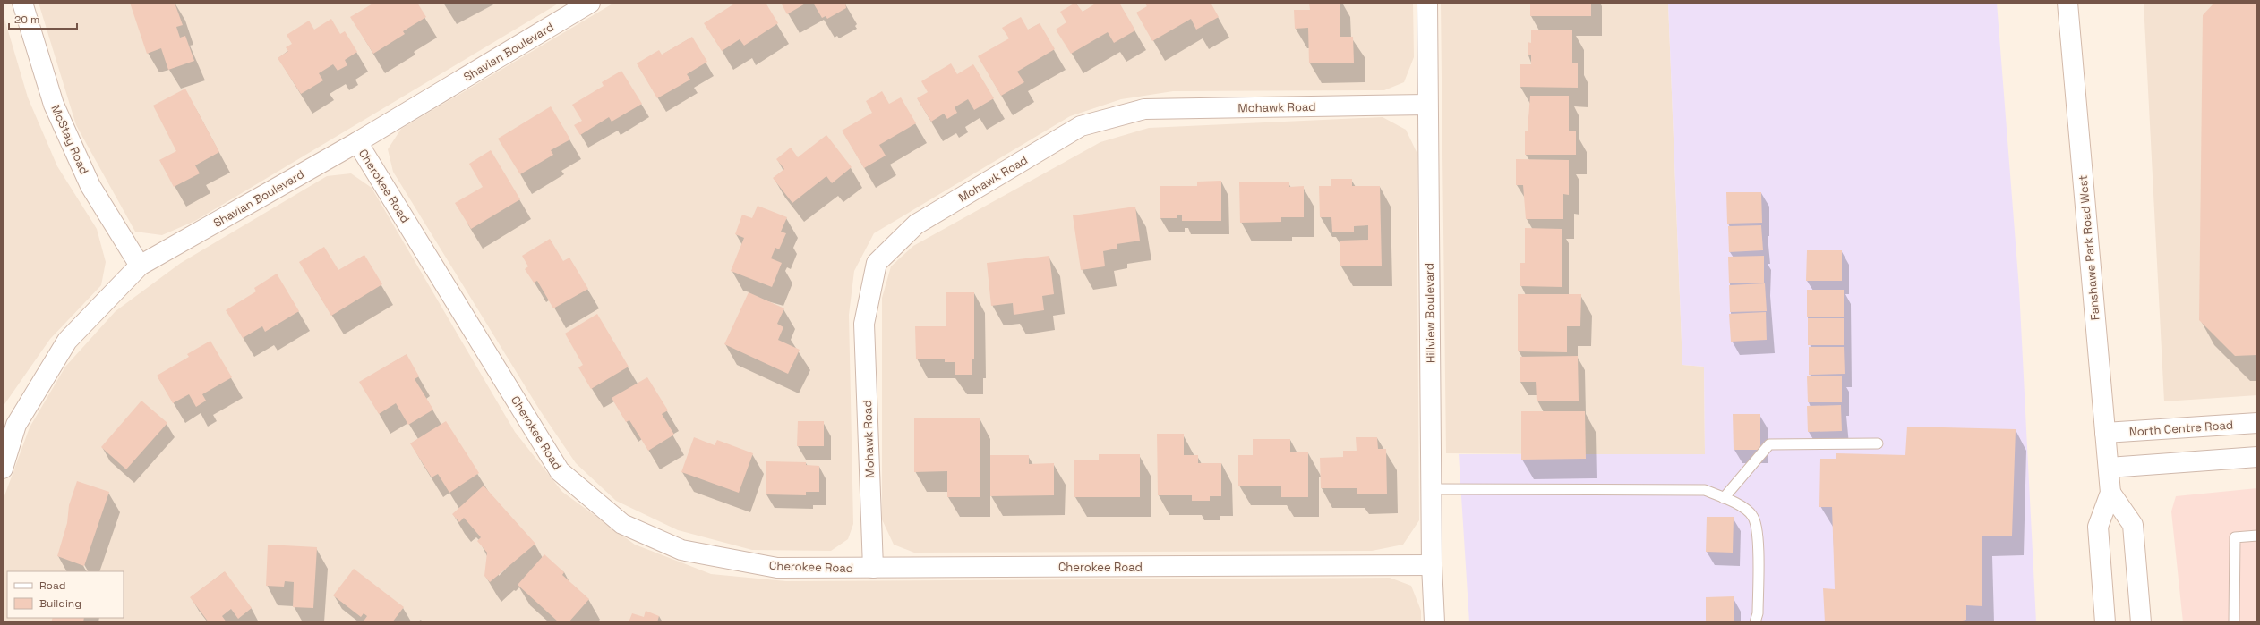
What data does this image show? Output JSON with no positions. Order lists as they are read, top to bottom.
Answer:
{
  "streets": {
    "street": [
      "Shavian Boulevard",
      "Mohawk Road",
      "McStay Road",
      "Cherokee Road",
      "Fanshawe Park Road West",
      "Hillview Boulevard",
      "North Centre Road"
    ]
  },
  "crossings": [
    ["Shavian Boulevard", "McStay Road"],
    ["Shavian Boulevard", "Cherokee Road"],
    ["Mohawk Road", "Cherokee Road"],
    ["Mohawk Road", "Hillview Boulevard"],
    ["Cherokee Road", "Hillview Boulevard"],
    ["Fanshawe Park Road West", "North Centre Road"]
  ],
  "legend": ["Road", "Building"],
  "scale_bar": "20 m"
}
